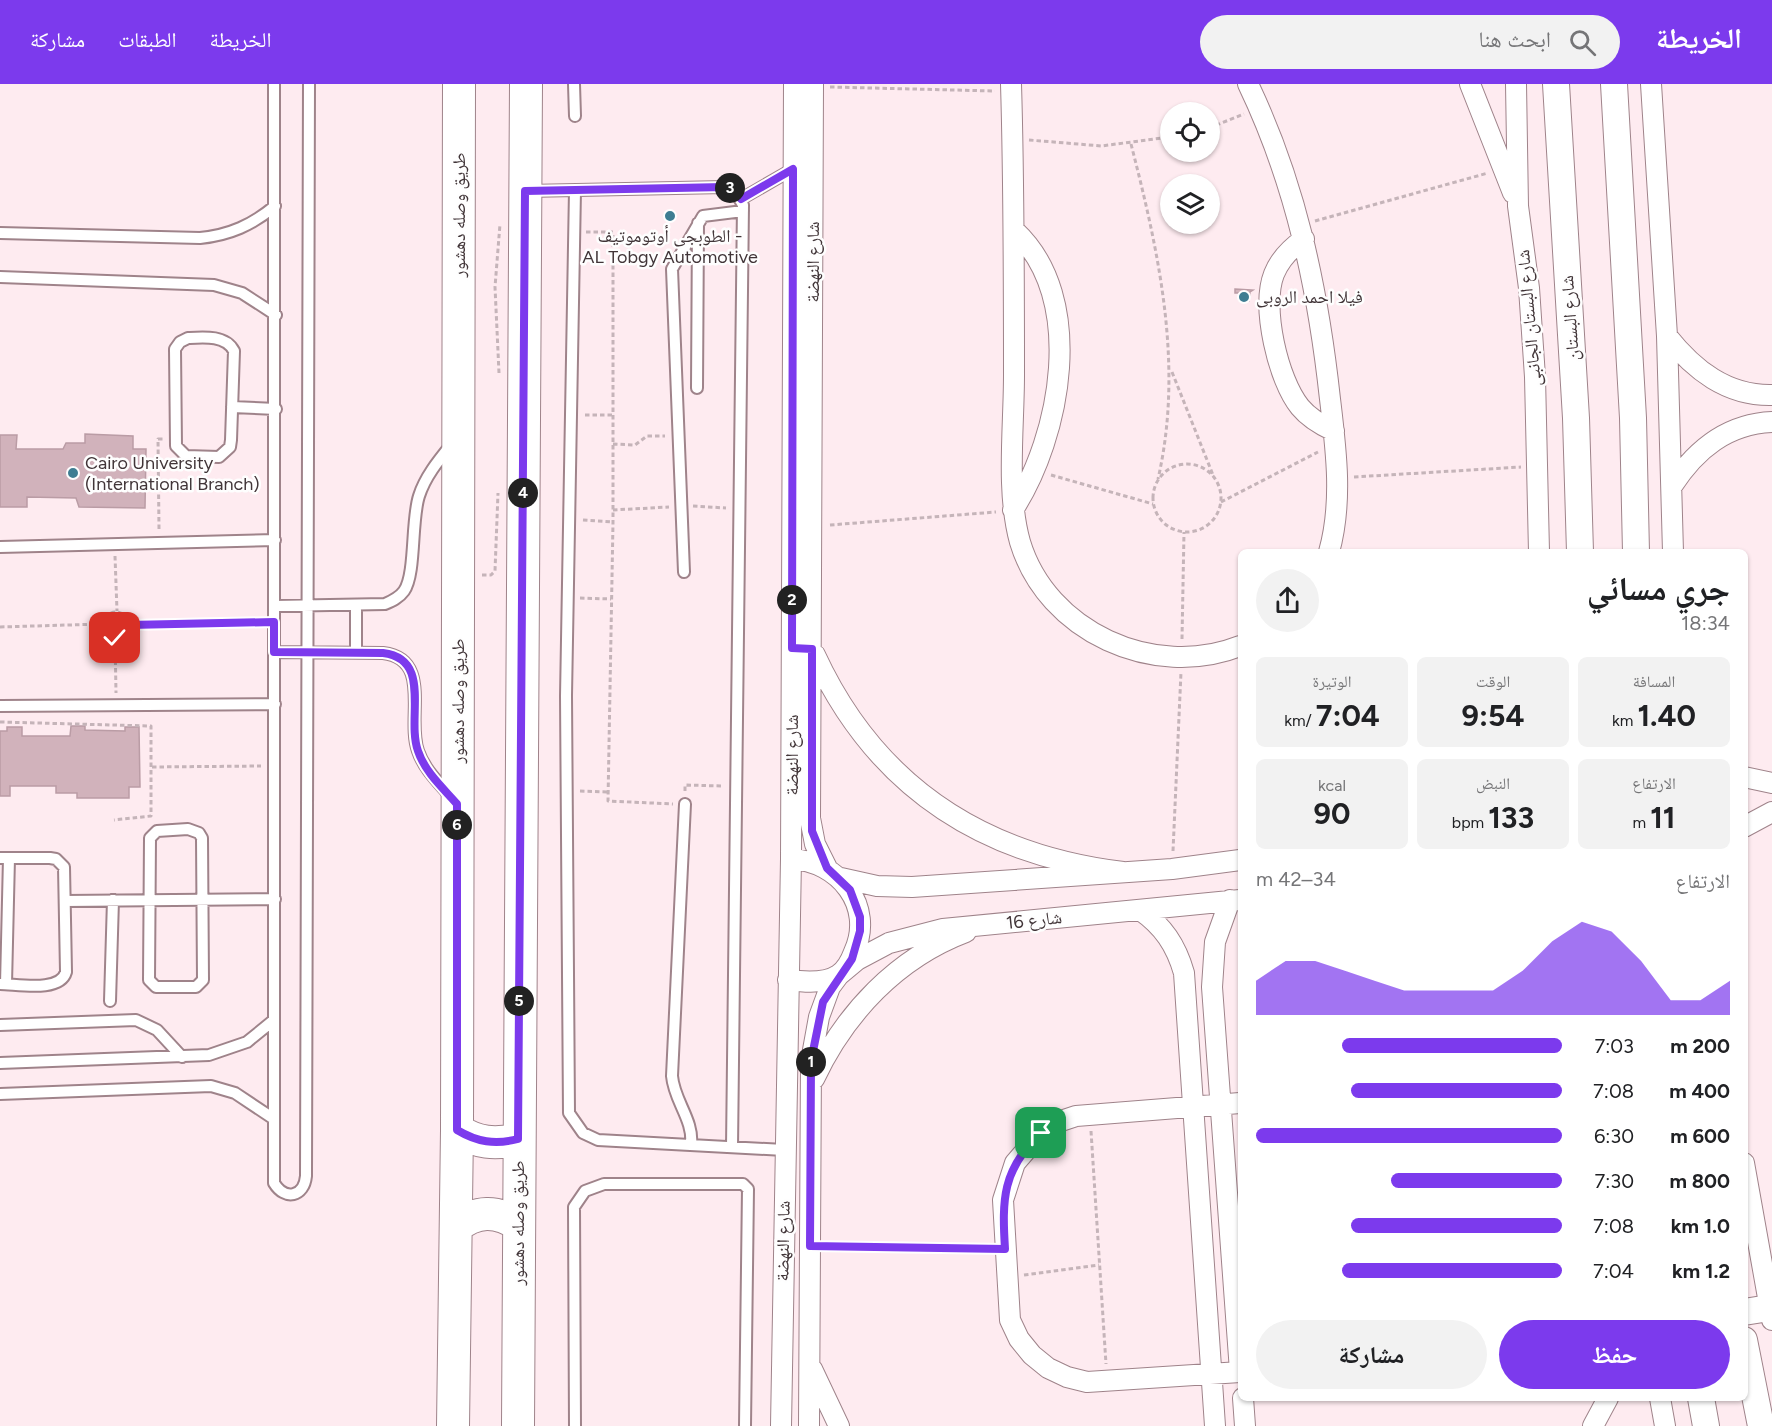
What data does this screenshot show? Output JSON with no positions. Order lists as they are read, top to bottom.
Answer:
{
  "streets": {
    "main road": ["طريق وصله دهشور"],
    "street": [
      "شارع النهضة",
      "شارع البستان الجانبى",
      "شارع البستان",
      "شارع 16"
    ]
  },
  "crossings": [
    ["شارع النهضة", "شارع 16"]
  ],
  "places": ["الطوبجى أوتوموتيف - AL Tobgy Automotive", "فيلا احمد الروبى", "Cairo University (International Branch)"],
  "page": {
    "header": "الخريطة",
    "search": "ابحث هنا",
    "nav": ["الخريطة", "الطبقات", "مشاركة"],
    "pins": [
      "3",
      "4",
      "2",
      "6",
      "5",
      "1"
    ],
    "heading": ["جري مسائي", "18:34"],
    "stats": [
      ["المسافة", "1.40 km"],
      ["الوقت", "9:54"],
      ["الوتيرة", "7:04 /km"],
      ["الارتفاع", "11 m"],
      ["النبض", "133 bpm"],
      ["kcal", "90"]
    ],
    "chart": ["الارتفاع", "34–42 m"],
    "list": [
      {
        "name": "200 m",
        "note": "7:03"
      },
      {
        "name": "400 m",
        "note": "7:08"
      },
      {
        "name": "600 m",
        "note": "6:30"
      },
      {
        "name": "800 m",
        "note": "7:30"
      },
      {
        "name": "1.0 km",
        "note": "7:08"
      },
      {
        "name": "1.2 km",
        "note": "7:04"
      }
    ],
    "buttons": ["حفظ", "مشاركة"]
  }
}
